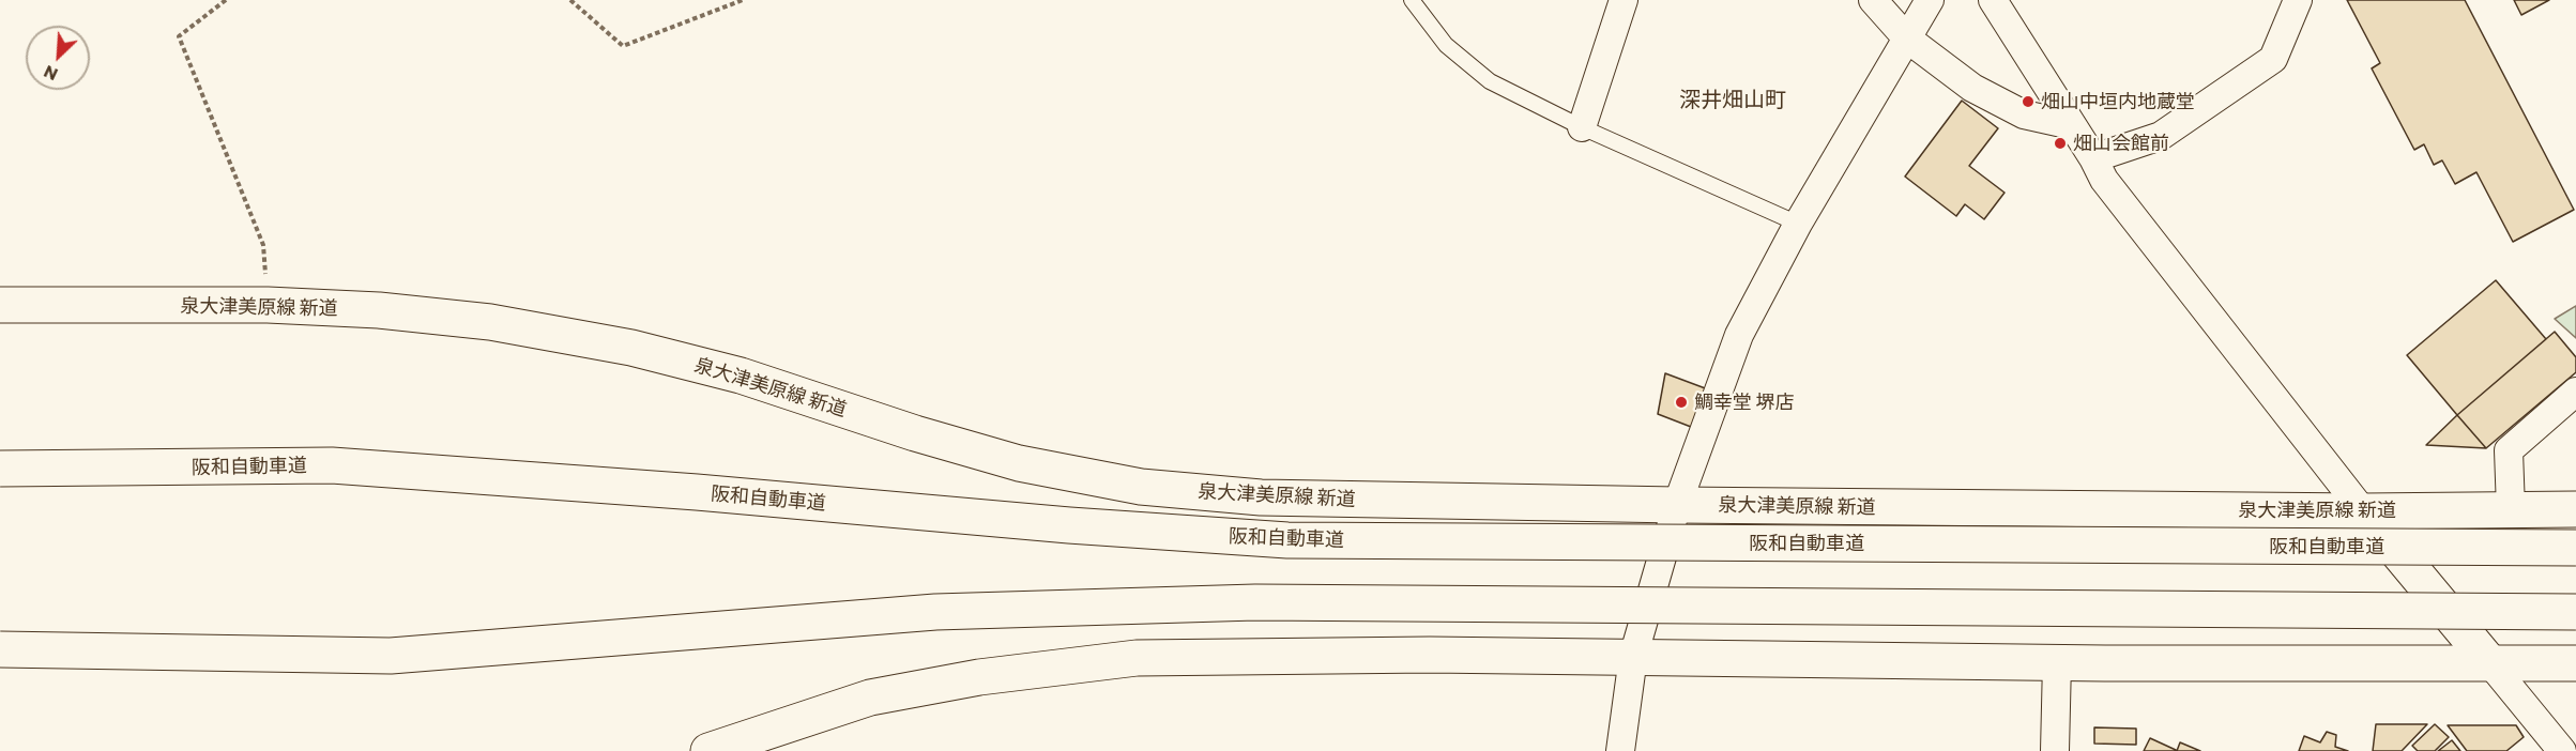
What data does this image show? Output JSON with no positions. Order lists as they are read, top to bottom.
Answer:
{
  "streets": {
    "main road": ["泉大津美原線 新道", "阪和自動車道"]
  },
  "districts": ["深井畑山町"],
  "places": ["畑山中垣内地蔵堂", "畑山会館前", "鯛幸堂 堺店"],
  "north": "bottom left"
}
